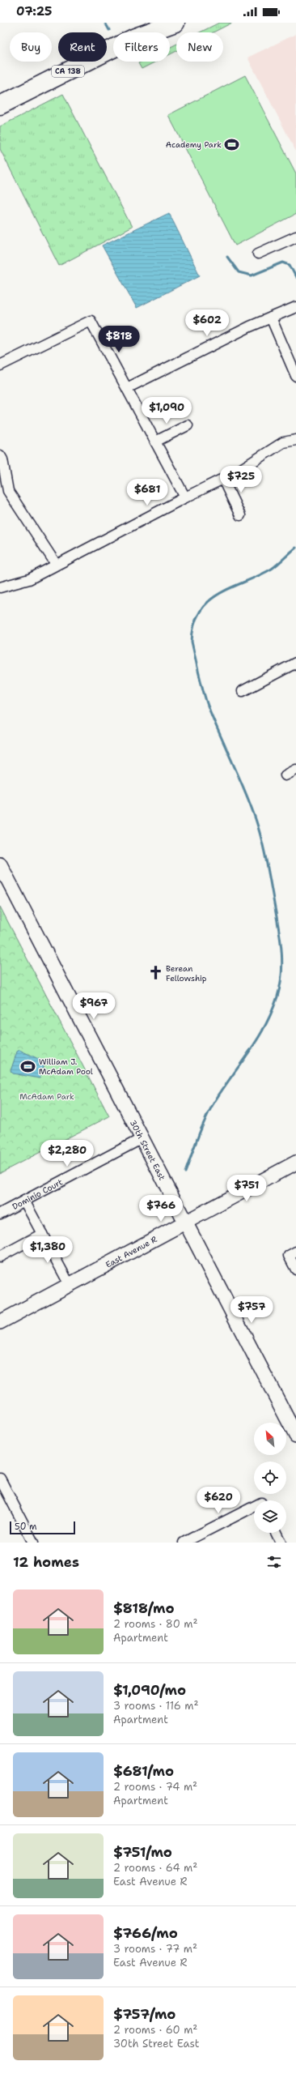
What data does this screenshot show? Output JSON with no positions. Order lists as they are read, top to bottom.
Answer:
{
  "streets": {
    "highway": ["CA 138"],
    "street": ["30th Street East", "Dominio Court", "East Avenue R"]
  },
  "crossings": [
    ["30th Street East", "Dominio Court"],
    ["30th Street East", "East Avenue R"]
  ],
  "parks": ["McAdam Park"],
  "places": {
    "sports": ["Academy Park", "William J. McAdam Pool"],
    "church": ["Berean Fellowship"]
  },
  "scale_bar": "50 m",
  "north": "top left",
  "page": {
    "status": "07:25",
    "chip": [
      "Buy",
      "Rent",
      "Filters",
      "New"
    ],
    "price": [
      "$602",
      "$818",
      "$1,090",
      "$725",
      "$681",
      "$967",
      "$2,280",
      "$751",
      "$766",
      "$1,380",
      "$757",
      "$620"
    ],
    "scale": "50 m",
    "heading": "12 homes",
    "list": [
      {
        "name": "$818/mo",
        "note": "2 rooms · 80 m² · Apartment"
      },
      {
        "name": "$1,090/mo",
        "note": "3 rooms · 116 m² · Apartment"
      },
      {
        "name": "$681/mo",
        "note": "2 rooms · 74 m² · Apartment"
      },
      {
        "name": "$751/mo",
        "note": "2 rooms · 64 m² · East Avenue R"
      },
      {
        "name": "$766/mo",
        "note": "3 rooms · 77 m² · East Avenue R"
      },
      {
        "name": "$757/mo",
        "note": "2 rooms · 60 m² · 30th Street East"
      }
    ]
  }
}
